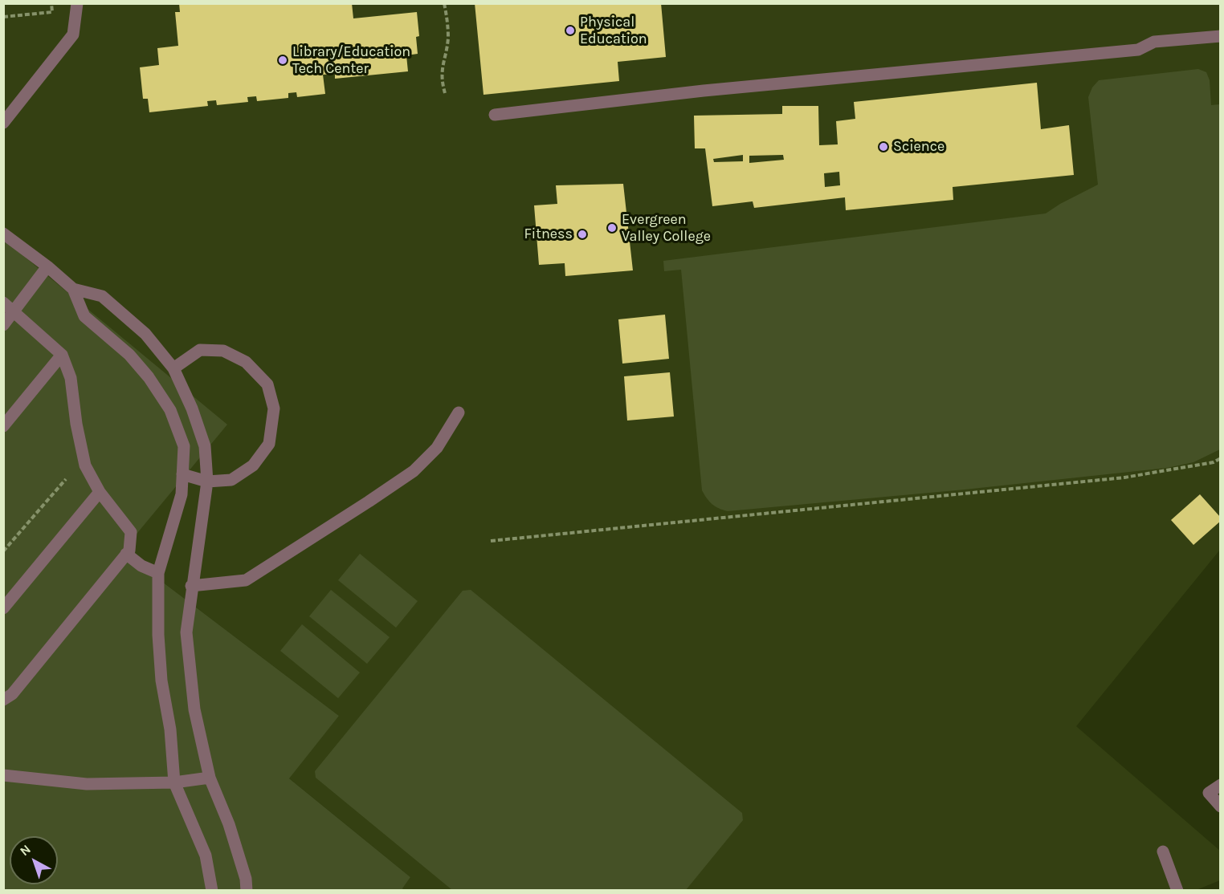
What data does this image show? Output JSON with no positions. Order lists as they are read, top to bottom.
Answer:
{
  "places": [
    "Physical Education",
    "Library/Education Tech Center",
    "Science",
    "Evergreen Valley College",
    "Fitness"
  ],
  "north": "top left"
}
